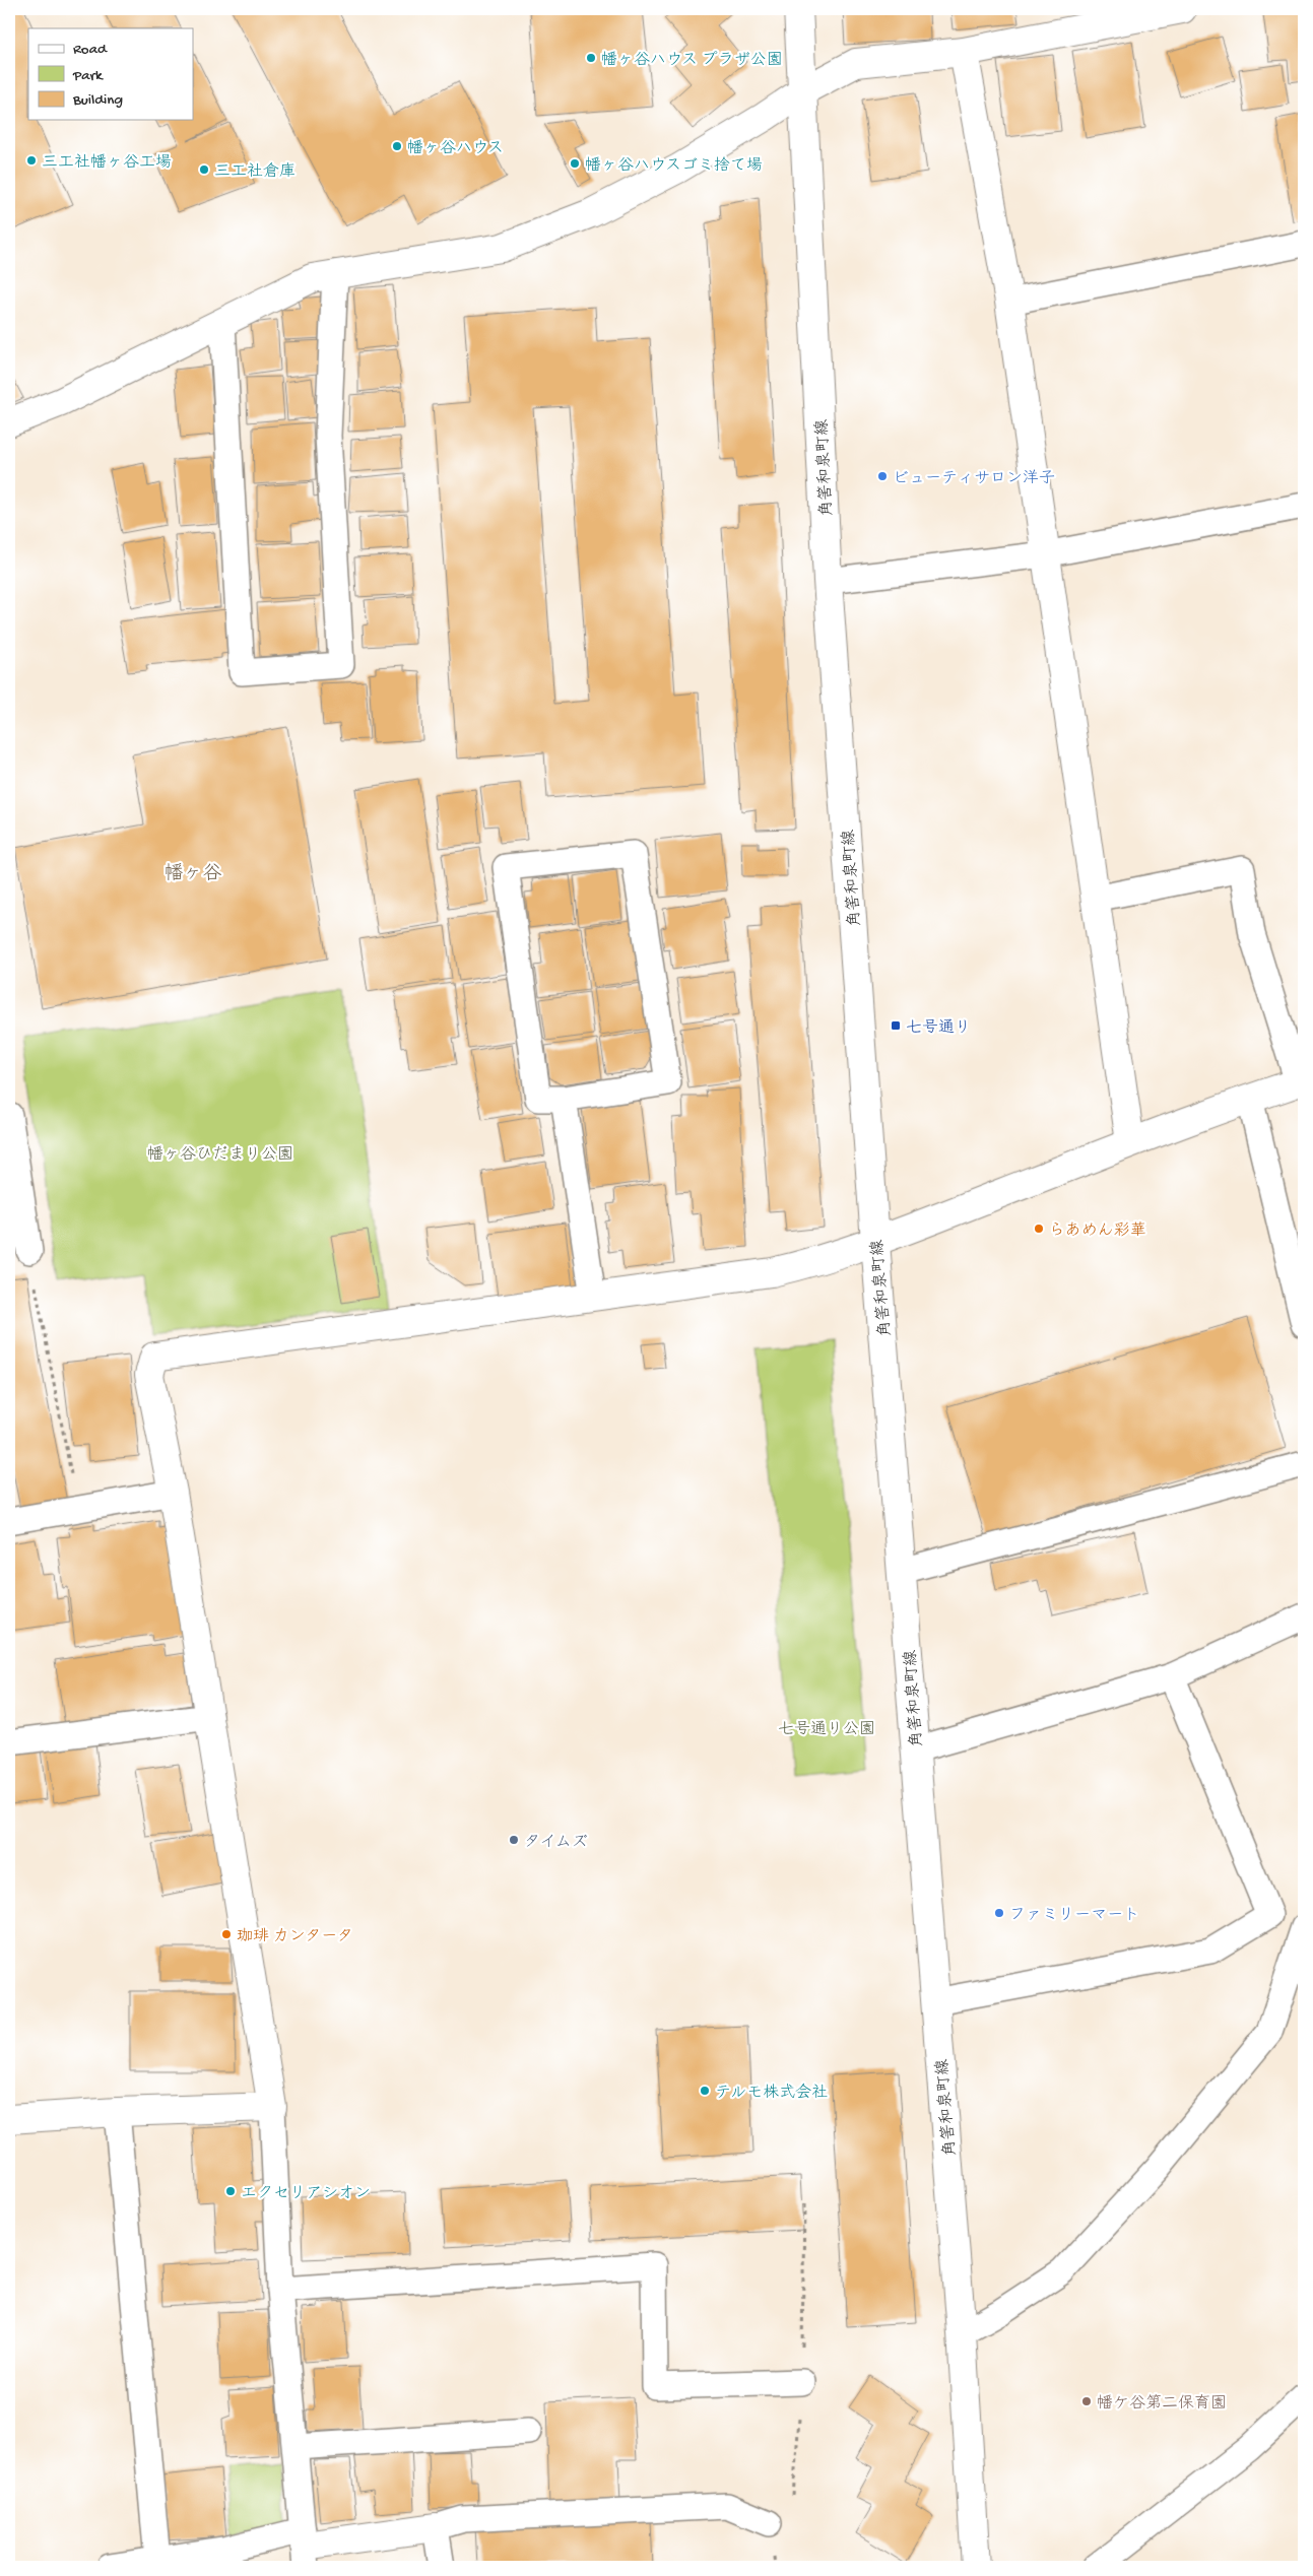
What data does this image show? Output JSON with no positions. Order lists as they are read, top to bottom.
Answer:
{
  "streets": {
    "street": ["角筈和泉町線"]
  },
  "districts": ["幡ヶ谷"],
  "parks": ["幡ヶ谷ひだまり公園", "七号通り公園"],
  "places": {
    "other": [
      "幡ヶ谷ハウス プラザ公園",
      "幡ヶ谷ハウス",
      "三工社幡ヶ谷工場",
      "幡ヶ谷ハウスゴミ捨て場",
      "三工社倉庫",
      "ビューティサロン洋子",
      "らあめん彩華",
      "タイムズ",
      "ファミリーマート",
      "珈琲 カンタータ",
      "テルモ株式会社",
      "エクセリアシオン",
      "幡ケ谷第二保育園"
    ],
    "transit": ["七号通り"]
  },
  "legend": ["Road", "Park", "Building"]
}
